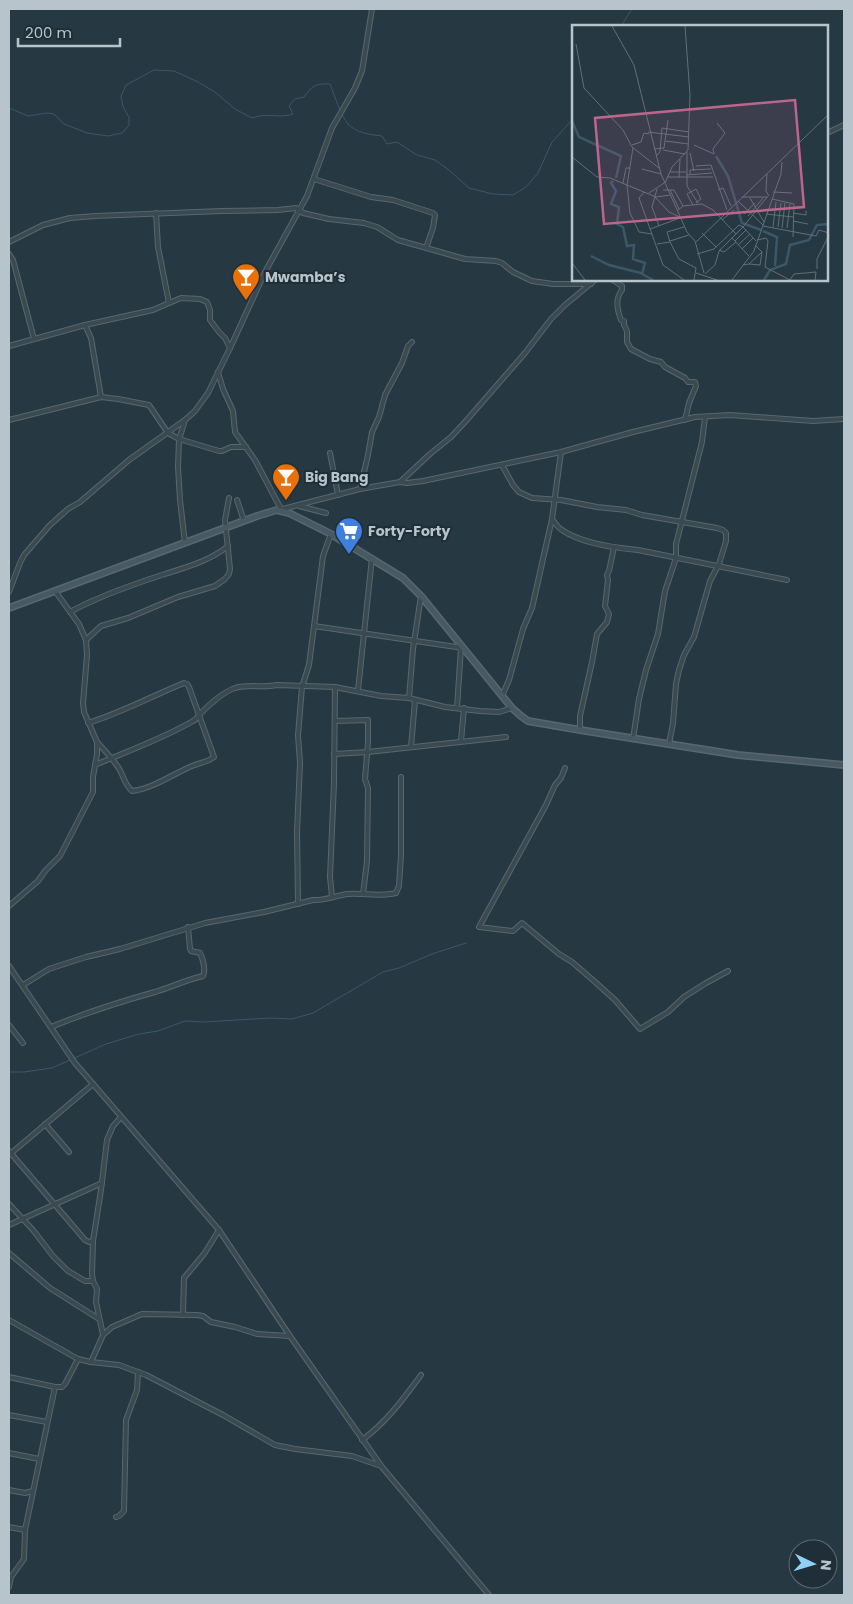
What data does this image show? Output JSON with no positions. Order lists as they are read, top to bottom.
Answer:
{
  "places": {
    "bar": ["Mwamba’s", "Big Bang"],
    "supermarket": ["Forty-Forty"]
  },
  "scale_bar": "200 m",
  "north": "right"
}
